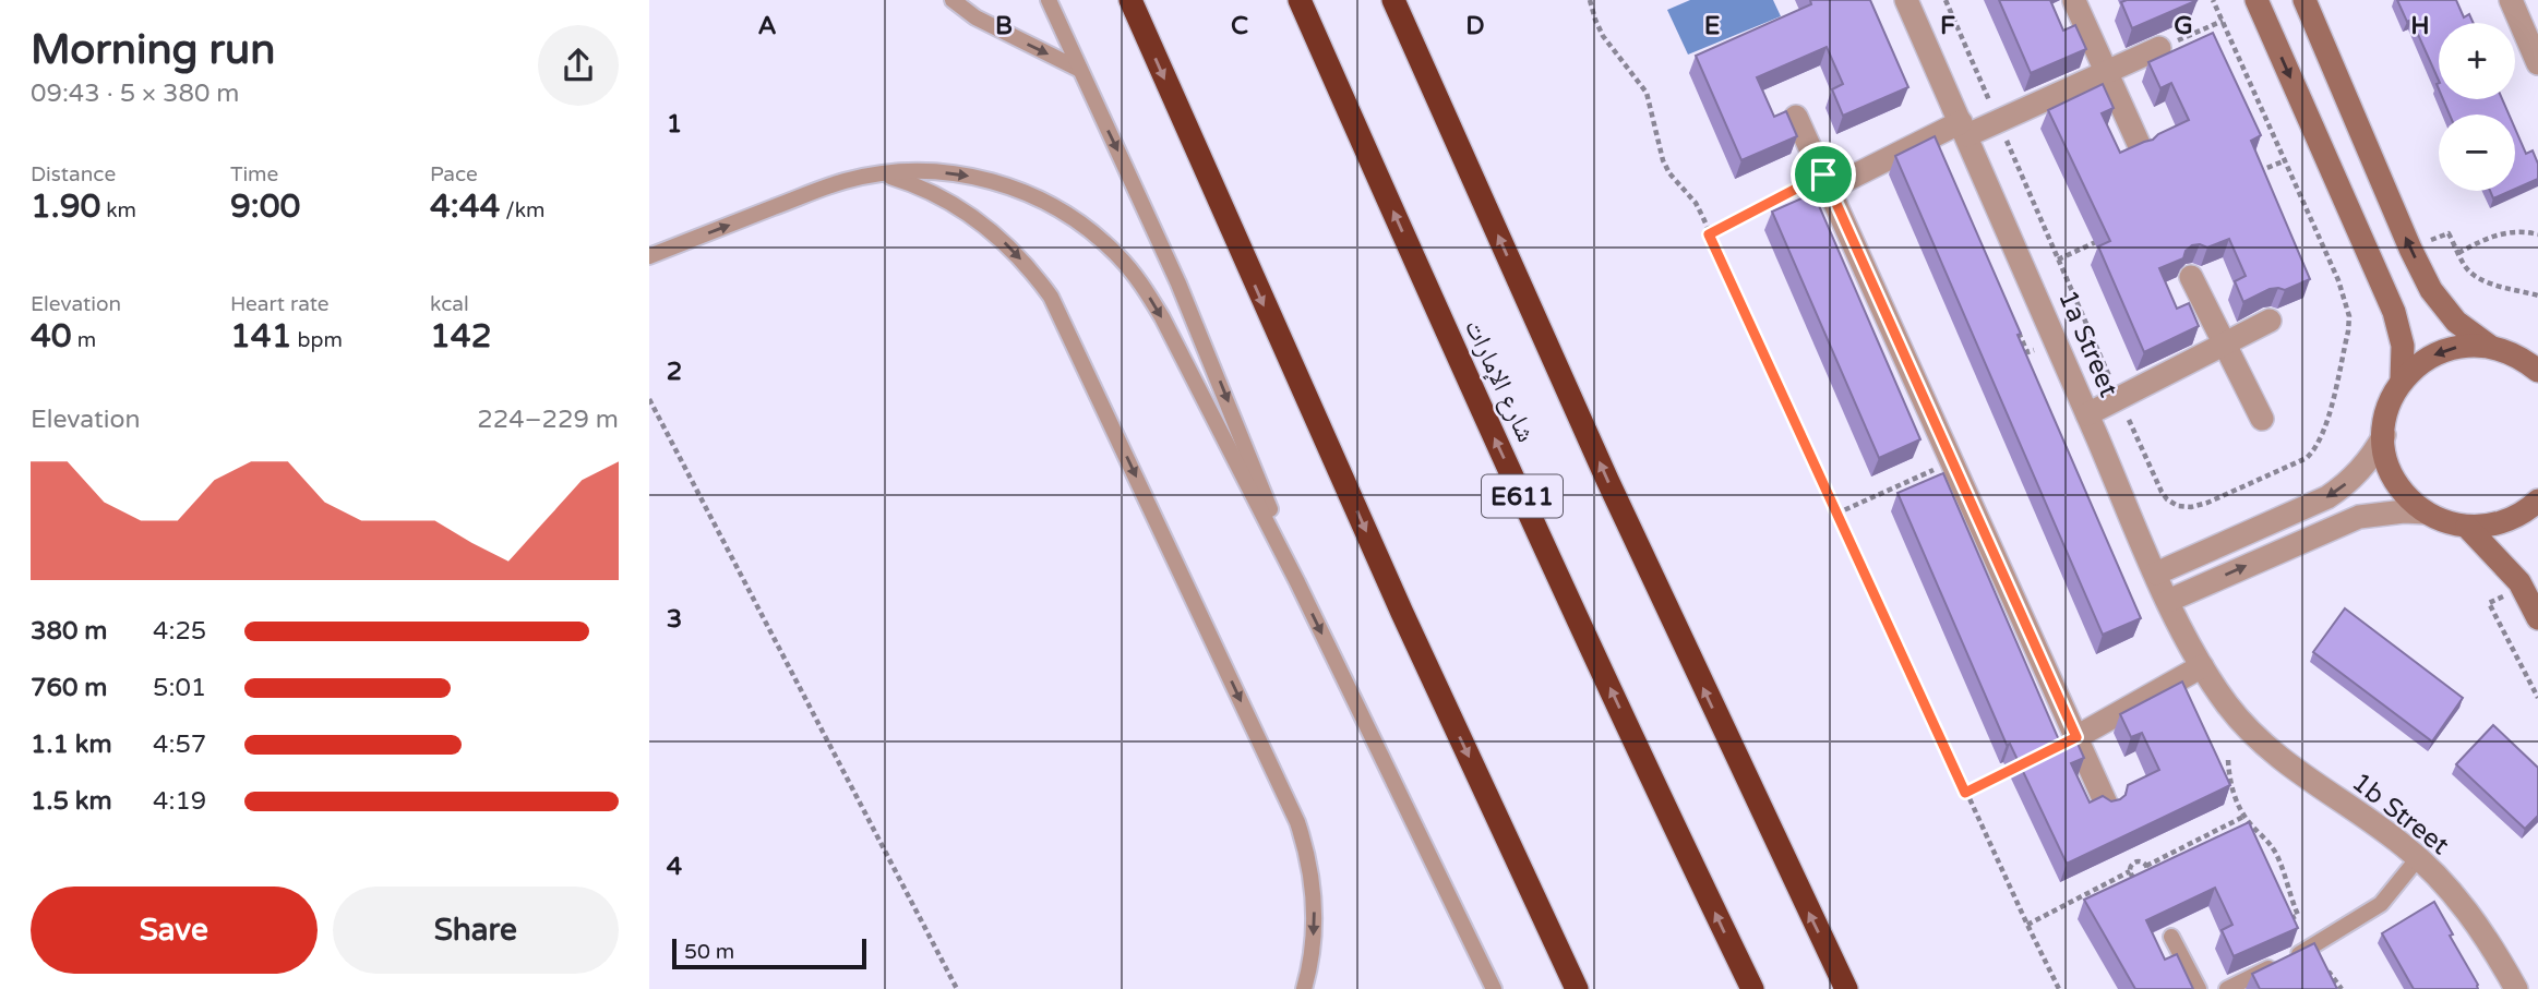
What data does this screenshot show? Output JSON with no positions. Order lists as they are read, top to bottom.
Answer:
{
  "streets": {
    "highway": ["شارع الإمارات", "E611"],
    "street": ["1a Street", "1b Street"]
  },
  "crossings": [
    ["1a Street", "1b Street"]
  ],
  "scale_bar": "50 m",
  "page": {
    "heading": ["Morning run", "09:43 · 5 × 380 m"],
    "map_buttons": ["+", "−"],
    "stats": [
      ["Distance", "1.90 km"],
      ["Time", "9:00"],
      ["Pace", "4:44 /km"],
      ["Elevation", "40 m"],
      ["Heart rate", "141 bpm"],
      ["kcal", "142"]
    ],
    "chart": ["Elevation", "224–229 m"],
    "list": [
      {
        "name": "380 m",
        "note": "4:25"
      },
      {
        "name": "760 m",
        "note": "5:01"
      },
      {
        "name": "1.1 km",
        "note": "4:57"
      },
      {
        "name": "1.5 km",
        "note": "4:19"
      }
    ],
    "buttons": ["Save", "Share"],
    "scale": "50 m"
  },
  "grid": {
    "columns": [
      "A",
      "B",
      "C",
      "D",
      "E",
      "F",
      "G",
      "H"
    ],
    "rows": [
      "1",
      "2",
      "3",
      "4"
    ]
  }
}
